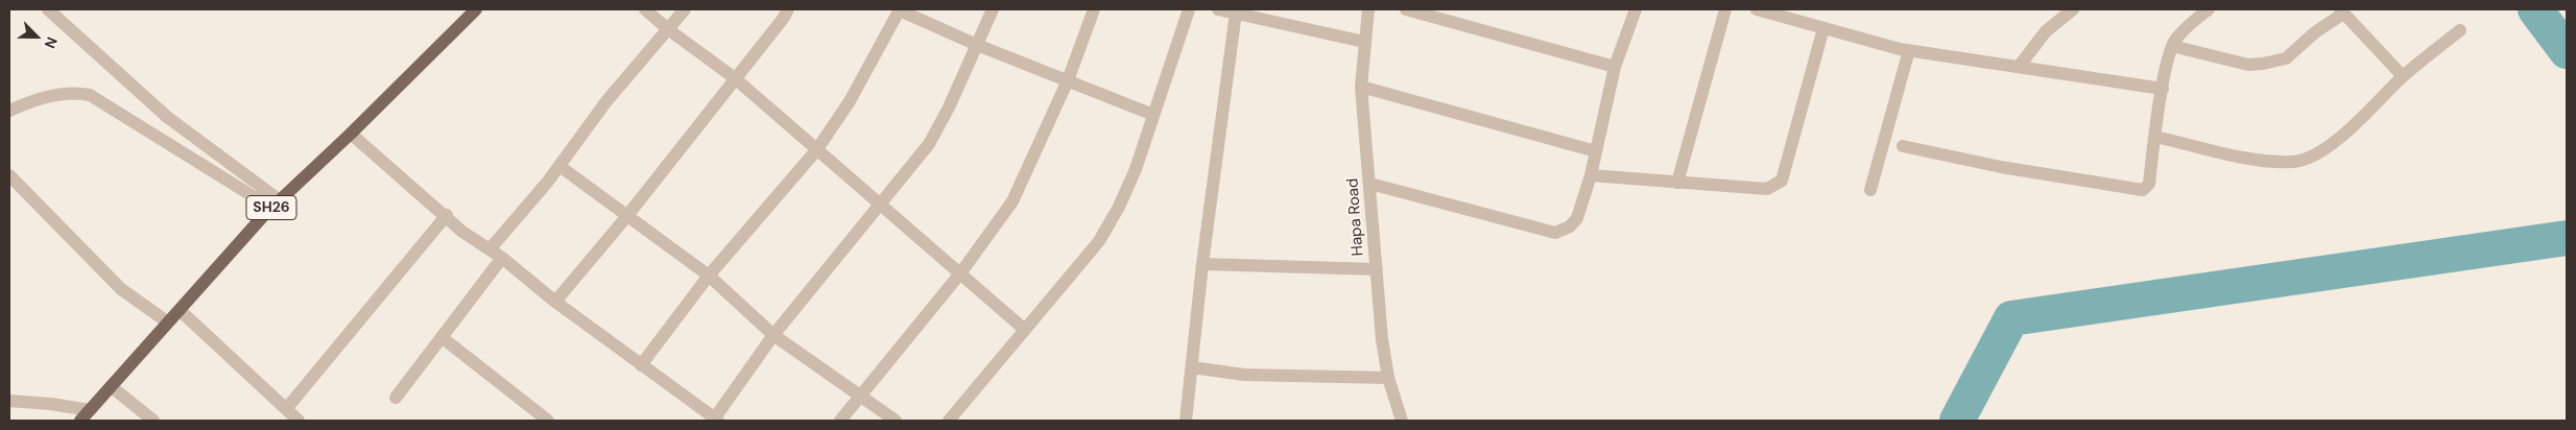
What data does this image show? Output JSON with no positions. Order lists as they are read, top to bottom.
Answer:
{
  "streets": {
    "main road": ["SH26"],
    "street": ["Hapa Road"]
  },
  "north": "bottom right"
}
